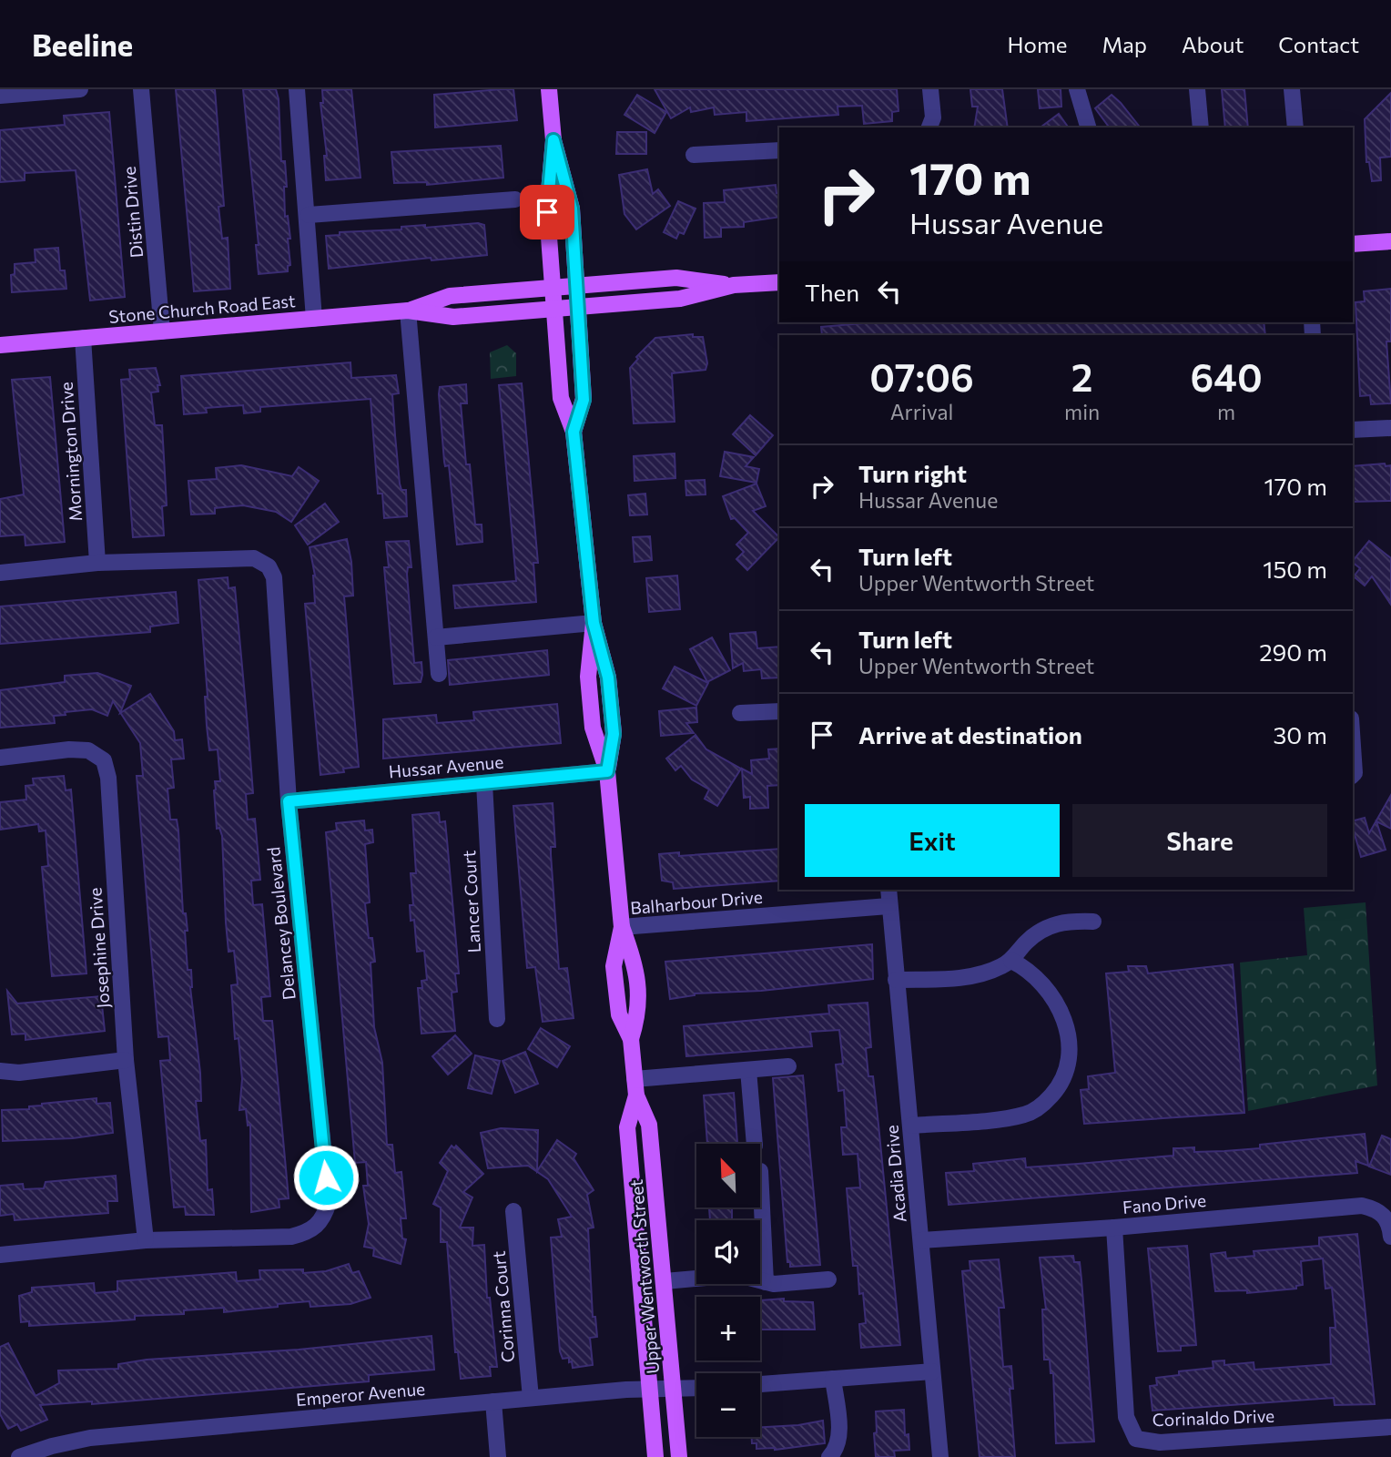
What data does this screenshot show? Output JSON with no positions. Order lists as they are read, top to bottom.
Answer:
{
  "streets": {
    "main road": ["Stone Church Road East", "Upper Wentworth Street"],
    "street": [
      "Distin Drive",
      "Mornington Drive",
      "Hussar Avenue",
      "Lancer Court",
      "Balharbour Drive",
      "Delancey Boulevard",
      "Josephine Drive",
      "Acadia Drive",
      "Fano Drive",
      "Corinna Court",
      "Emperor Avenue",
      "Corinaldo Drive"
    ]
  },
  "crossings": [
    ["Distin Drive", "Stone Church Road East"],
    ["Stone Church Road East", "Mornington Drive"],
    ["Stone Church Road East", "Upper Wentworth Street"],
    ["Mornington Drive", "Delancey Boulevard"],
    ["Hussar Avenue", "Lancer Court"],
    ["Hussar Avenue", "Delancey Boulevard"],
    ["Hussar Avenue", "Upper Wentworth Street"],
    ["Balharbour Drive", "Acadia Drive"],
    ["Balharbour Drive", "Upper Wentworth Street"],
    ["Delancey Boulevard", "Josephine Drive"],
    ["Acadia Drive", "Fano Drive"],
    ["Fano Drive", "Corinaldo Drive"],
    ["Upper Wentworth Street", "Emperor Avenue"],
    ["Corinna Court", "Emperor Avenue"]
  ],
  "north": "top left",
  "page": {
    "header": "Beeline",
    "nav": [
      "Home",
      "Map",
      "About",
      "Contact"
    ],
    "turn": ["170 m", "Hussar Avenue"],
    "then": "Then",
    "eta": [
      "07:06",
      "Arrival",
      "2",
      "min",
      "640",
      "m"
    ],
    "list": [
      {
        "name": "Turn right",
        "note": "Hussar Avenue",
        "value": "170 m"
      },
      {
        "name": "Turn left",
        "note": "Upper Wentworth Street",
        "value": "150 m"
      },
      {
        "name": "Turn left",
        "note": "Upper Wentworth Street",
        "value": "290 m"
      },
      {
        "name": "Arrive at destination",
        "value": "30 m"
      }
    ],
    "buttons": ["Exit", "Share"],
    "map_buttons": ["+", "−"]
  }
}
